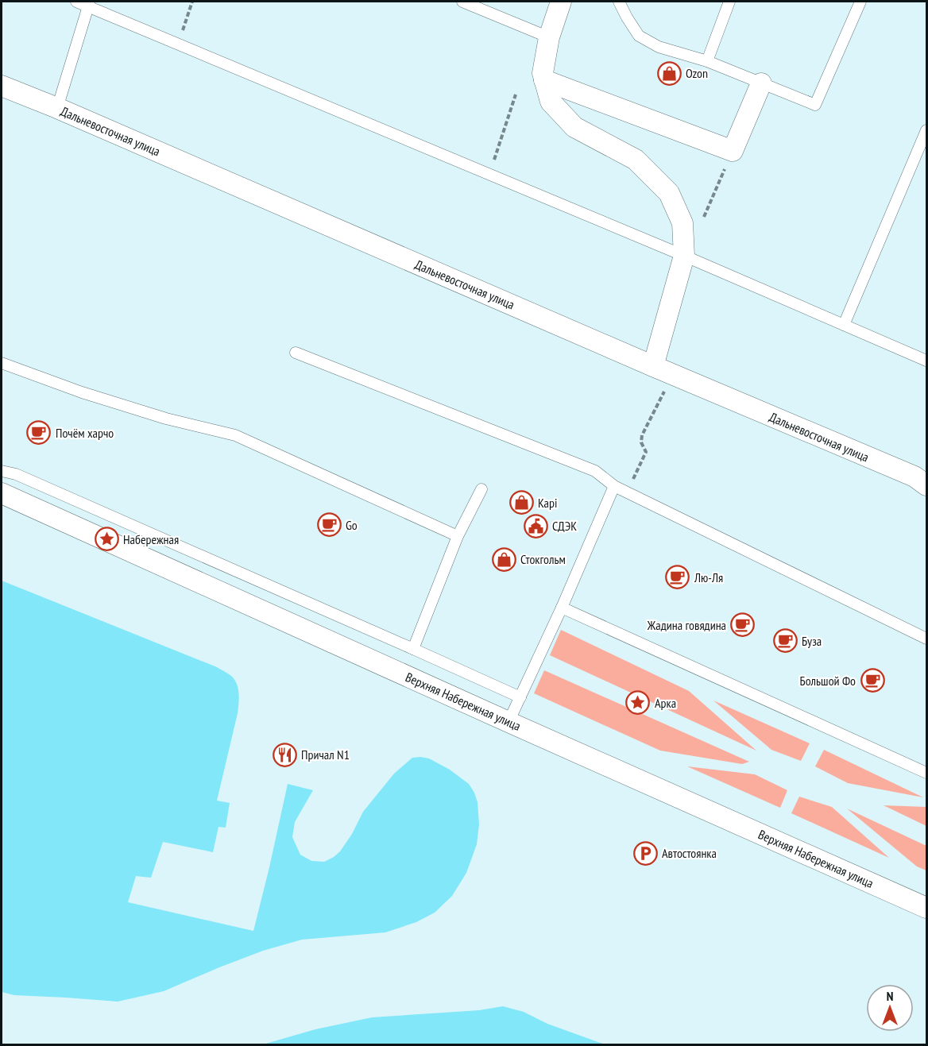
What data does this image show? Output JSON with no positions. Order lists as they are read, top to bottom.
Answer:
{
  "streets": {
    "street": ["Дальневосточная улица", "Верхняя Набережная улица"]
  },
  "places": {
    "shop": ["Ozon", "Kapi", "Стокгольм"],
    "cafe": [
      "Почём харчо",
      "Go",
      "Лю-Ля",
      "Жадина говядина",
      "Буза",
      "Большой Фо"
    ],
    "public building": ["СДЭК"],
    "place": ["Набережная", "Арка"],
    "restaurant": ["Причал N1"],
    "parking": ["Автостоянка"]
  },
  "north": "top"
}
